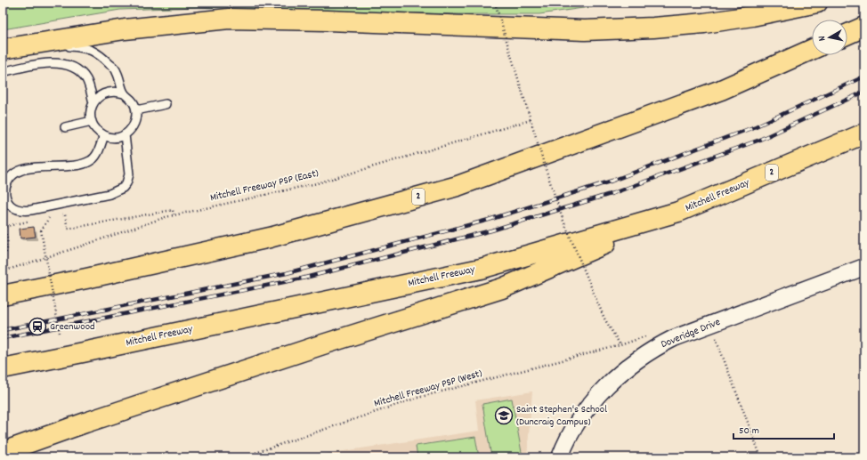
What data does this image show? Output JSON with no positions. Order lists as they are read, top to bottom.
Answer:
{
  "streets": {
    "highway": ["2", "Mitchell Freeway"],
    "street": ["Doveridge Drive"],
    "path": ["Mitchell Freeway PSP (East)", "Mitchell Freeway PSP (West)"]
  },
  "crossings": [
    ["Mitchell Freeway PSP (East)", "Mitchell Freeway PSP (West)"]
  ],
  "places": {
    "station": ["Greenwood"],
    "school or university": ["Saint Stephen's School (Duncraig Campus)"]
  },
  "scale_bar": "50 m",
  "north": "left"
}
